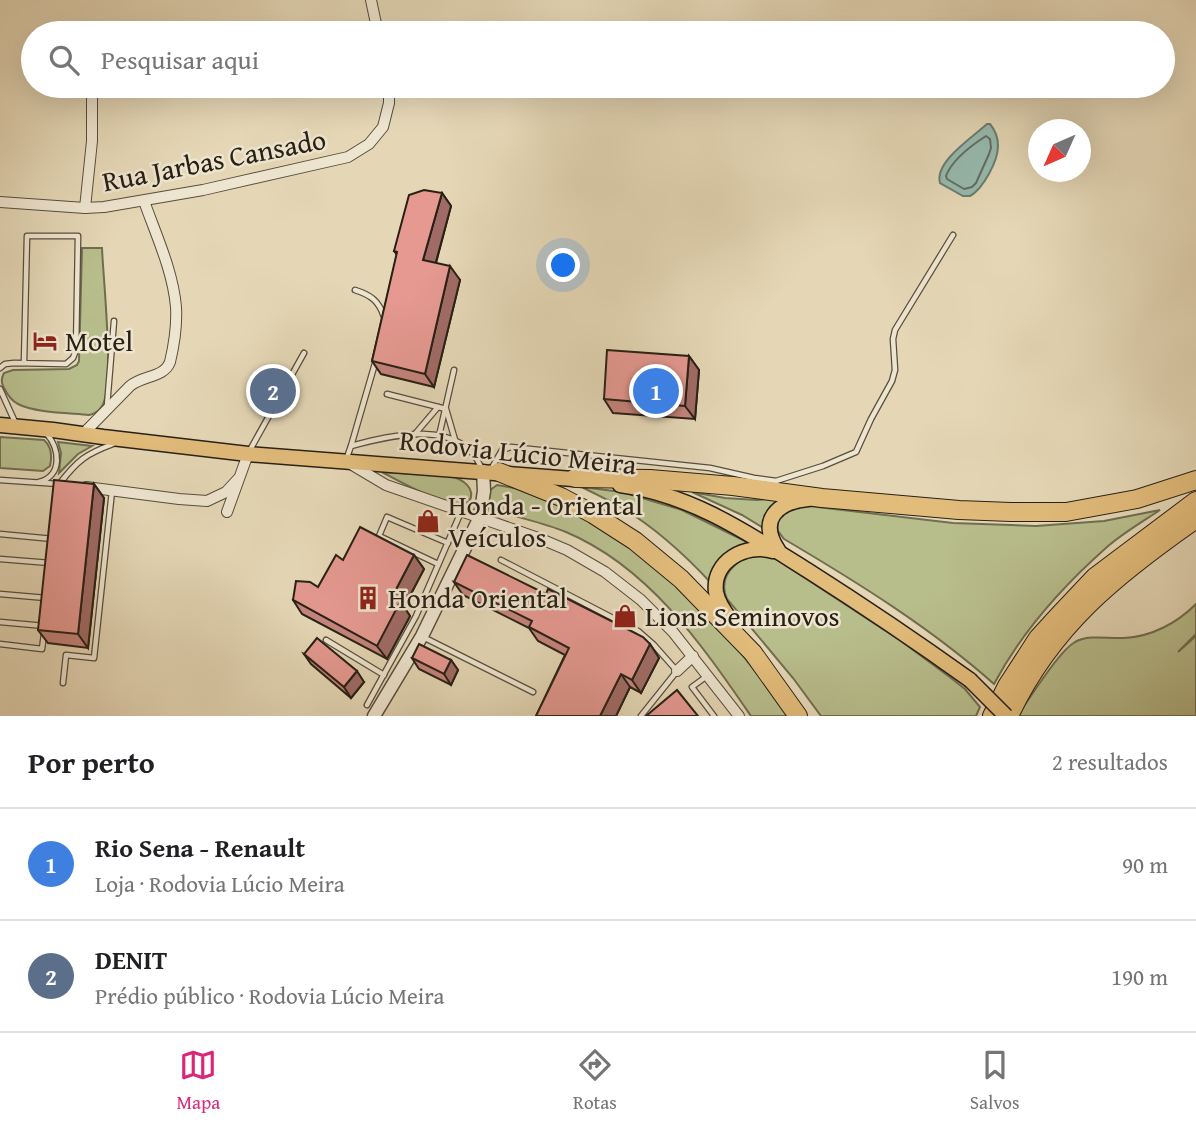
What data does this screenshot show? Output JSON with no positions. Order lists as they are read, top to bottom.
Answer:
{
  "streets": {
    "main road": ["Rodovia Lúcio Meira"],
    "street": ["Rua Jarbas Cansado"]
  },
  "places": {
    "hotel": ["Motel"],
    "shop": ["Honda - Oriental Veículos", "Lions Seminovos"],
    "building": ["Honda Oriental"]
  },
  "north": "bottom left",
  "page": {
    "search": "Pesquisar aqui",
    "pins": ["1", "2"],
    "heading": ["Por perto", "2 resultados"],
    "list": [
      {
        "mark": "1",
        "name": "Rio Sena - Renault",
        "note": "Loja · Rodovia Lúcio Meira",
        "value": "90 m"
      },
      {
        "mark": "2",
        "name": "DENIT",
        "note": "Prédio público · Rodovia Lúcio Meira",
        "value": "190 m"
      }
    ],
    "nav": ["Mapa", "Rotas", "Salvos"]
  }
}
